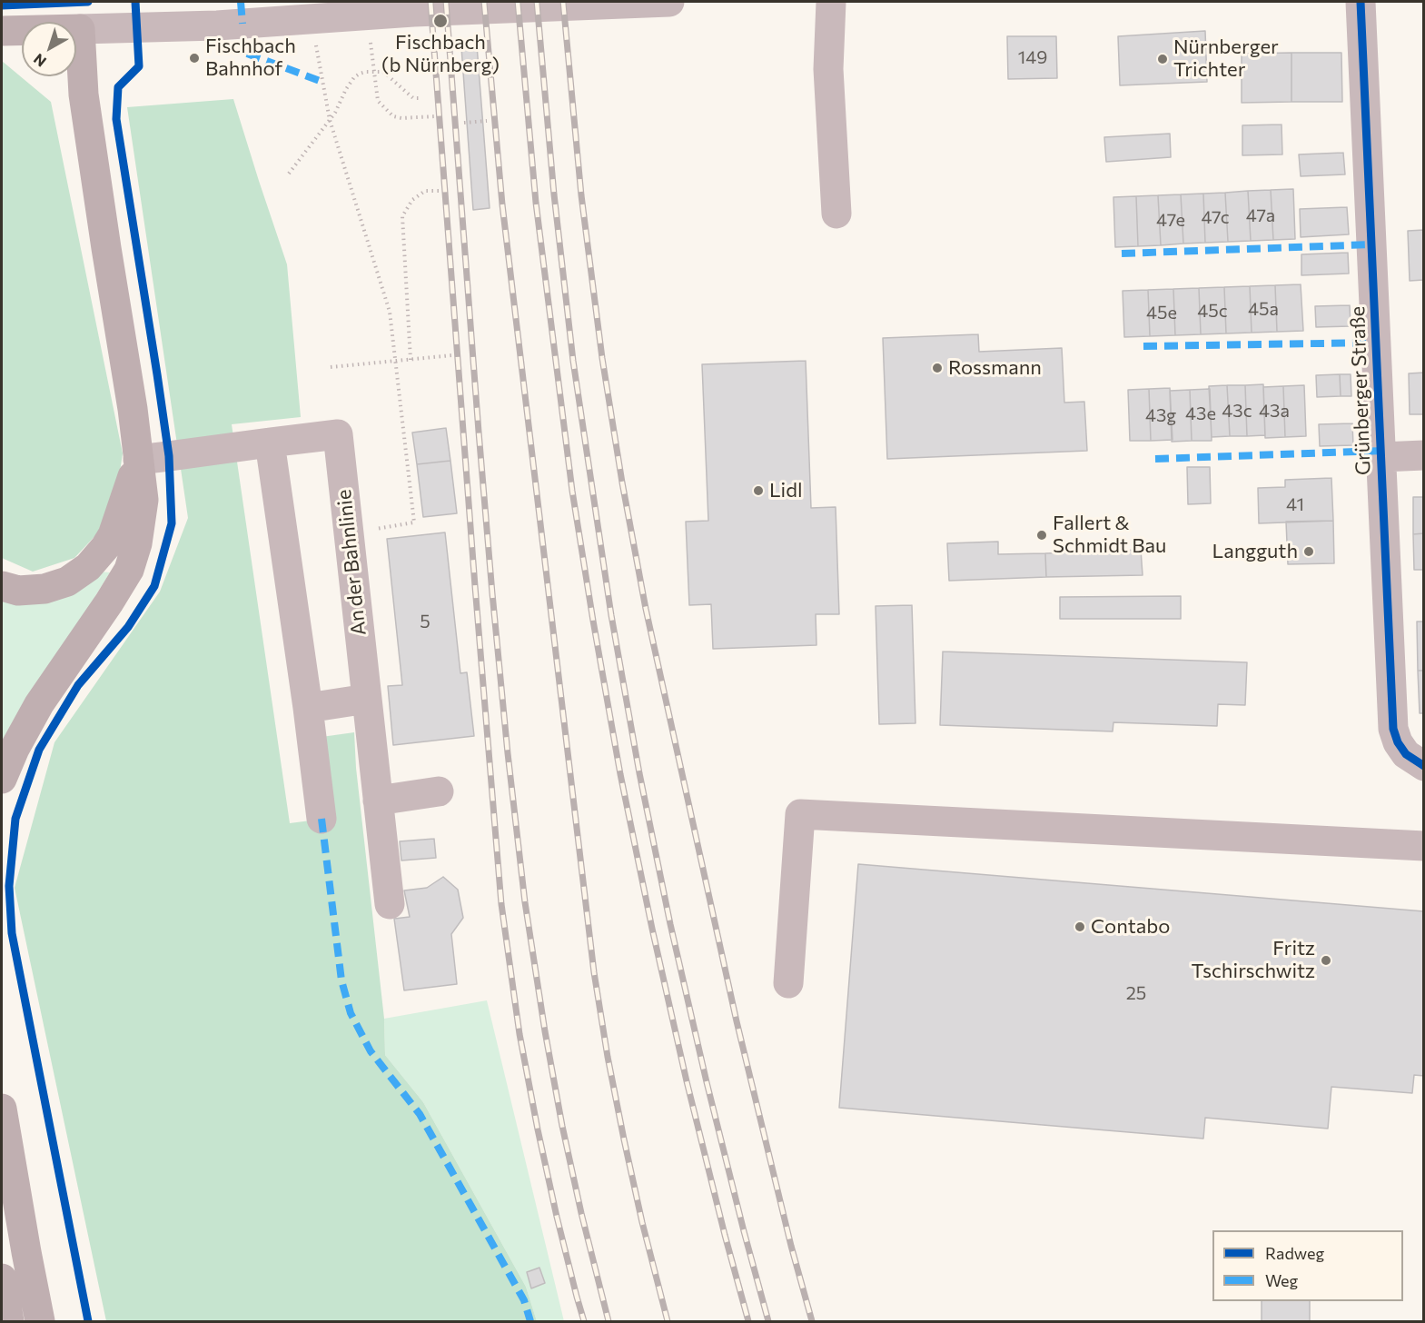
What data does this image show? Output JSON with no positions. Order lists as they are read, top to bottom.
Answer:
{
  "streets": {
    "street": ["Grünberger Straße", "An der Bahnlinie"]
  },
  "places": [
    "Fischbach (b Nürnberg)",
    "Fischbach Bahnhof",
    "Nürnberger Trichter",
    "Rossmann",
    "Lidl",
    "Fallert & Schmidt Bau",
    "Langguth",
    "Contabo",
    "Fritz Tschirschwitz"
  ],
  "house_numbers": [
    "149",
    "47a",
    "47c",
    "47e",
    "45a",
    "45c",
    "45e",
    "43c",
    "43a",
    "43e",
    "43g",
    "41",
    "5",
    "25"
  ],
  "legend": ["Radweg", "Weg"],
  "north": "bottom left"
}
